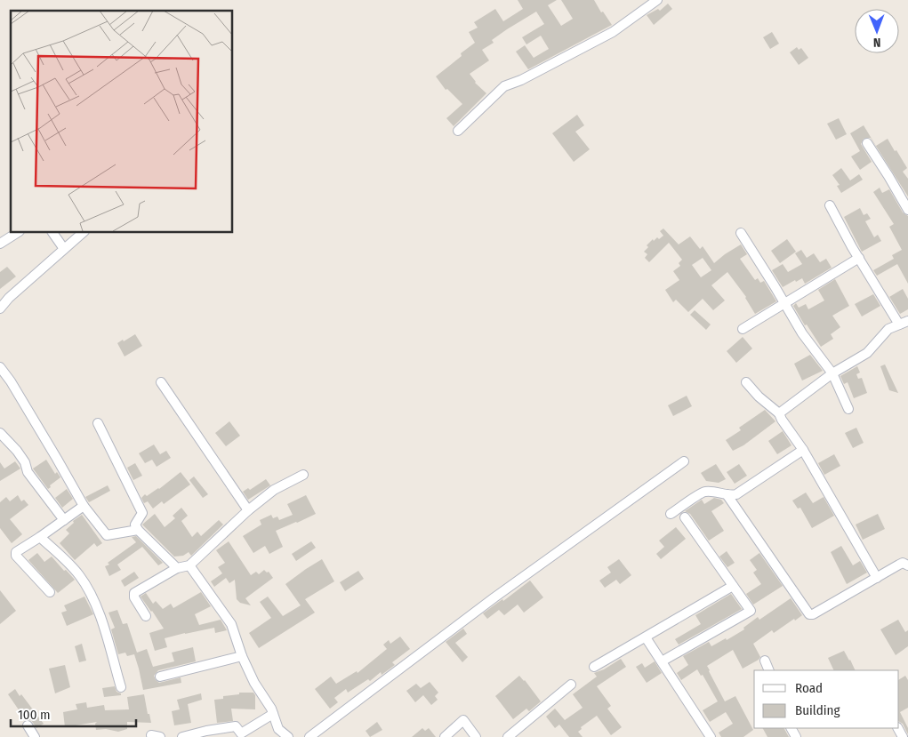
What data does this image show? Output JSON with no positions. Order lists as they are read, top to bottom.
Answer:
{
  "legend": ["Road", "Building"],
  "scale_bar": "100 m",
  "north": "bottom"
}
